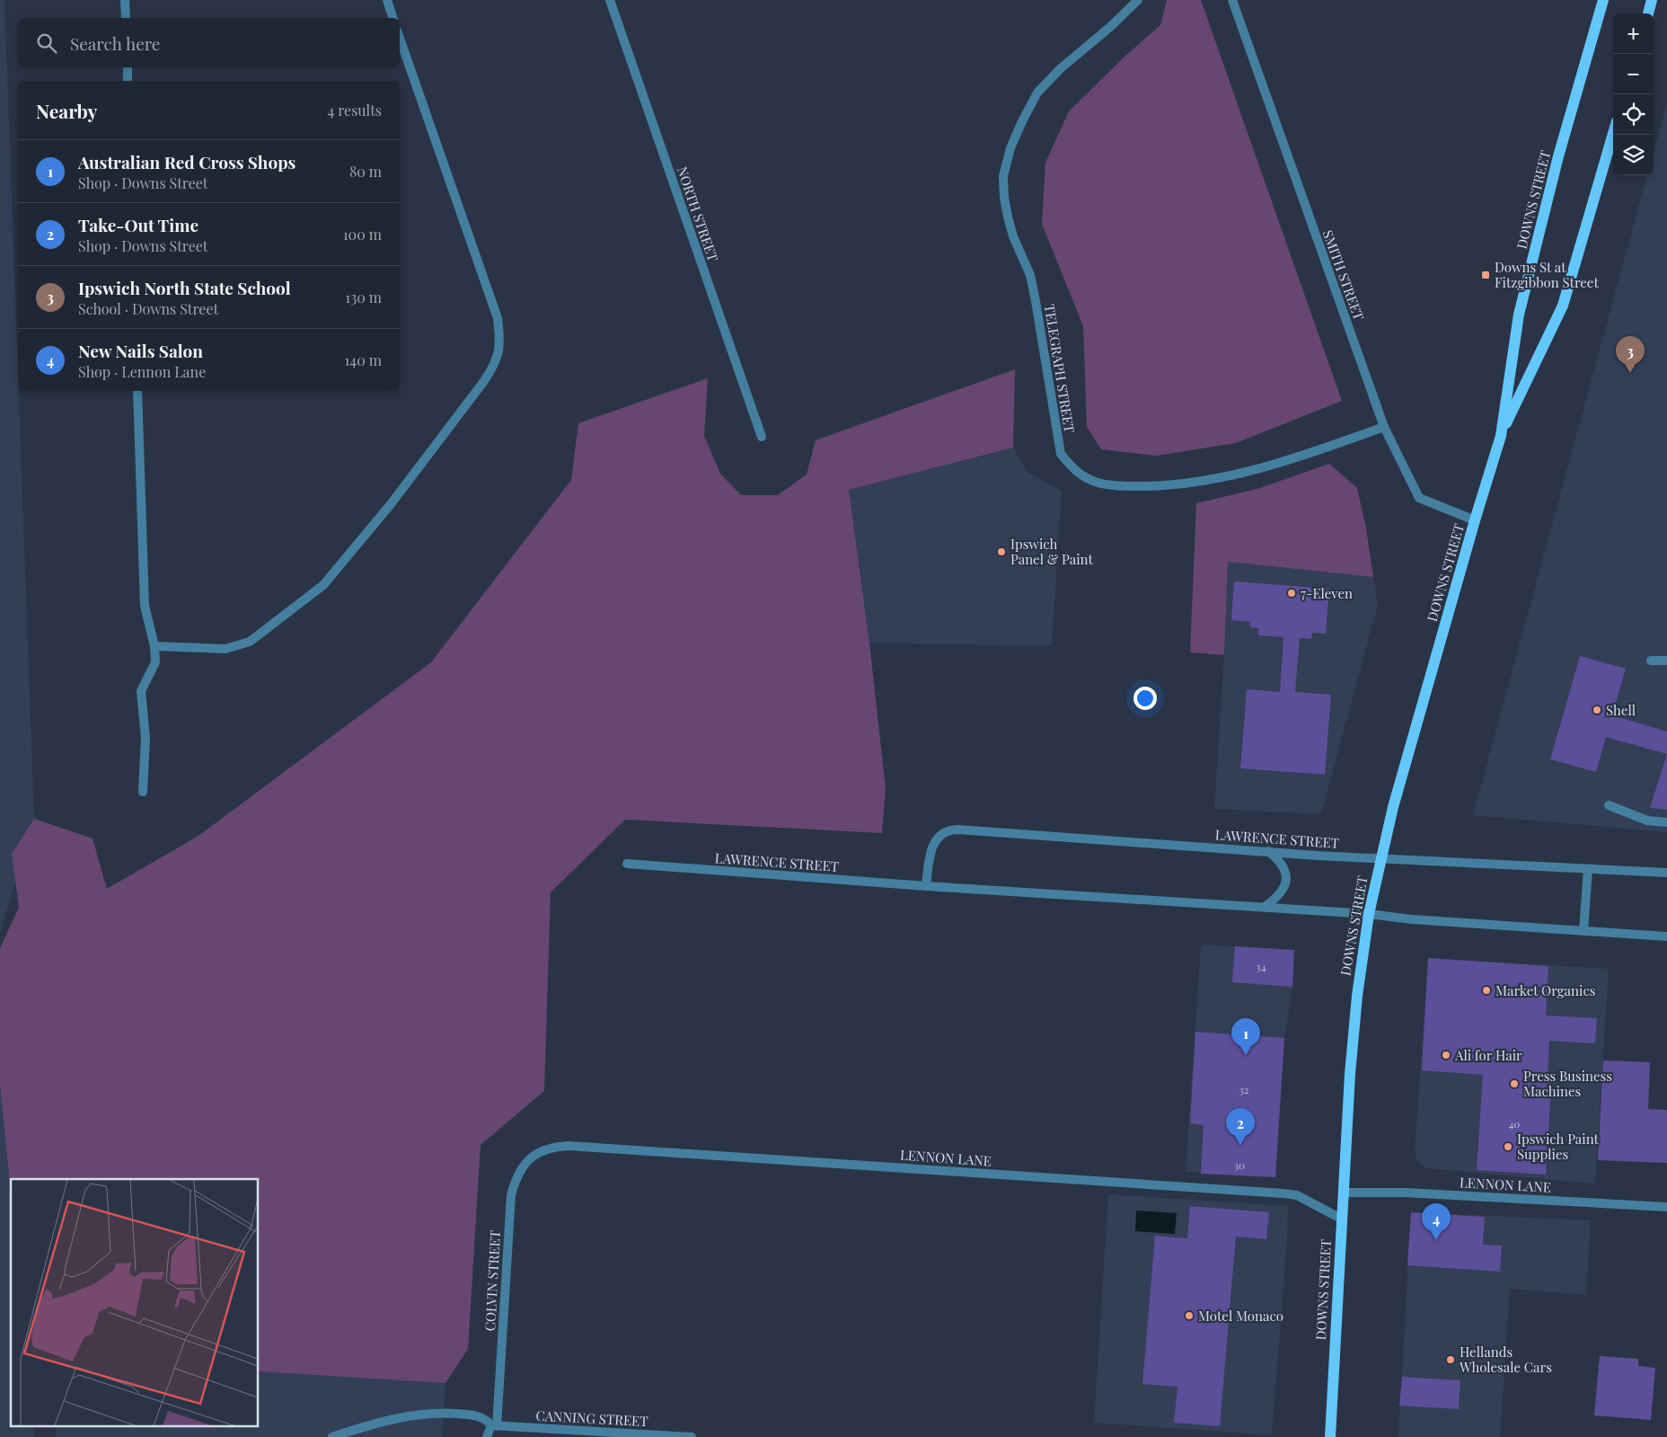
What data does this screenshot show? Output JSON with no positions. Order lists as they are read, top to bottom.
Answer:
{
  "streets": {
    "main road": ["DOWNS STREET"],
    "street": [
      "NORTH STREET",
      "SMITH STREET",
      "TELEGRAPH STREET",
      "LAWRENCE STREET",
      "LENNON LANE",
      "COLVIN STREET",
      "CANNING STREET"
    ]
  },
  "crossings": [
    ["DOWNS STREET", "SMITH STREET"],
    ["DOWNS STREET", "LAWRENCE STREET"],
    ["DOWNS STREET", "LENNON LANE"],
    ["SMITH STREET", "TELEGRAPH STREET"],
    ["LENNON LANE", "COLVIN STREET"],
    ["COLVIN STREET", "CANNING STREET"]
  ],
  "places": {
    "transit": ["Downs St at Fitzgibbon Street"],
    "other": [
      "Ipswich Panel & Paint",
      "7-Eleven",
      "Shell",
      "Market Organics",
      "Ali for Hair",
      "Press Business Machines",
      "Ipswich Paint Supplies",
      "Motel Monaco",
      "Hellands Wholesale Cars"
    ]
  },
  "house_numbers": [
    "34",
    "32",
    "40",
    "30"
  ],
  "page": {
    "map_buttons": ["+", "−"],
    "search": "Search here",
    "heading": ["Nearby", "4 results"],
    "list": [
      {
        "mark": "1",
        "name": "Australian Red Cross Shops",
        "note": "Shop · Downs Street",
        "value": "80 m"
      },
      {
        "mark": "2",
        "name": "Take-Out Time",
        "note": "Shop · Downs Street",
        "value": "100 m"
      },
      {
        "mark": "3",
        "name": "Ipswich North State School",
        "note": "School · Downs Street",
        "value": "130 m"
      },
      {
        "mark": "4",
        "name": "New Nails Salon",
        "note": "Shop · Lennon Lane",
        "value": "140 m"
      }
    ],
    "pins": [
      "3",
      "1",
      "2",
      "4"
    ]
  }
}
